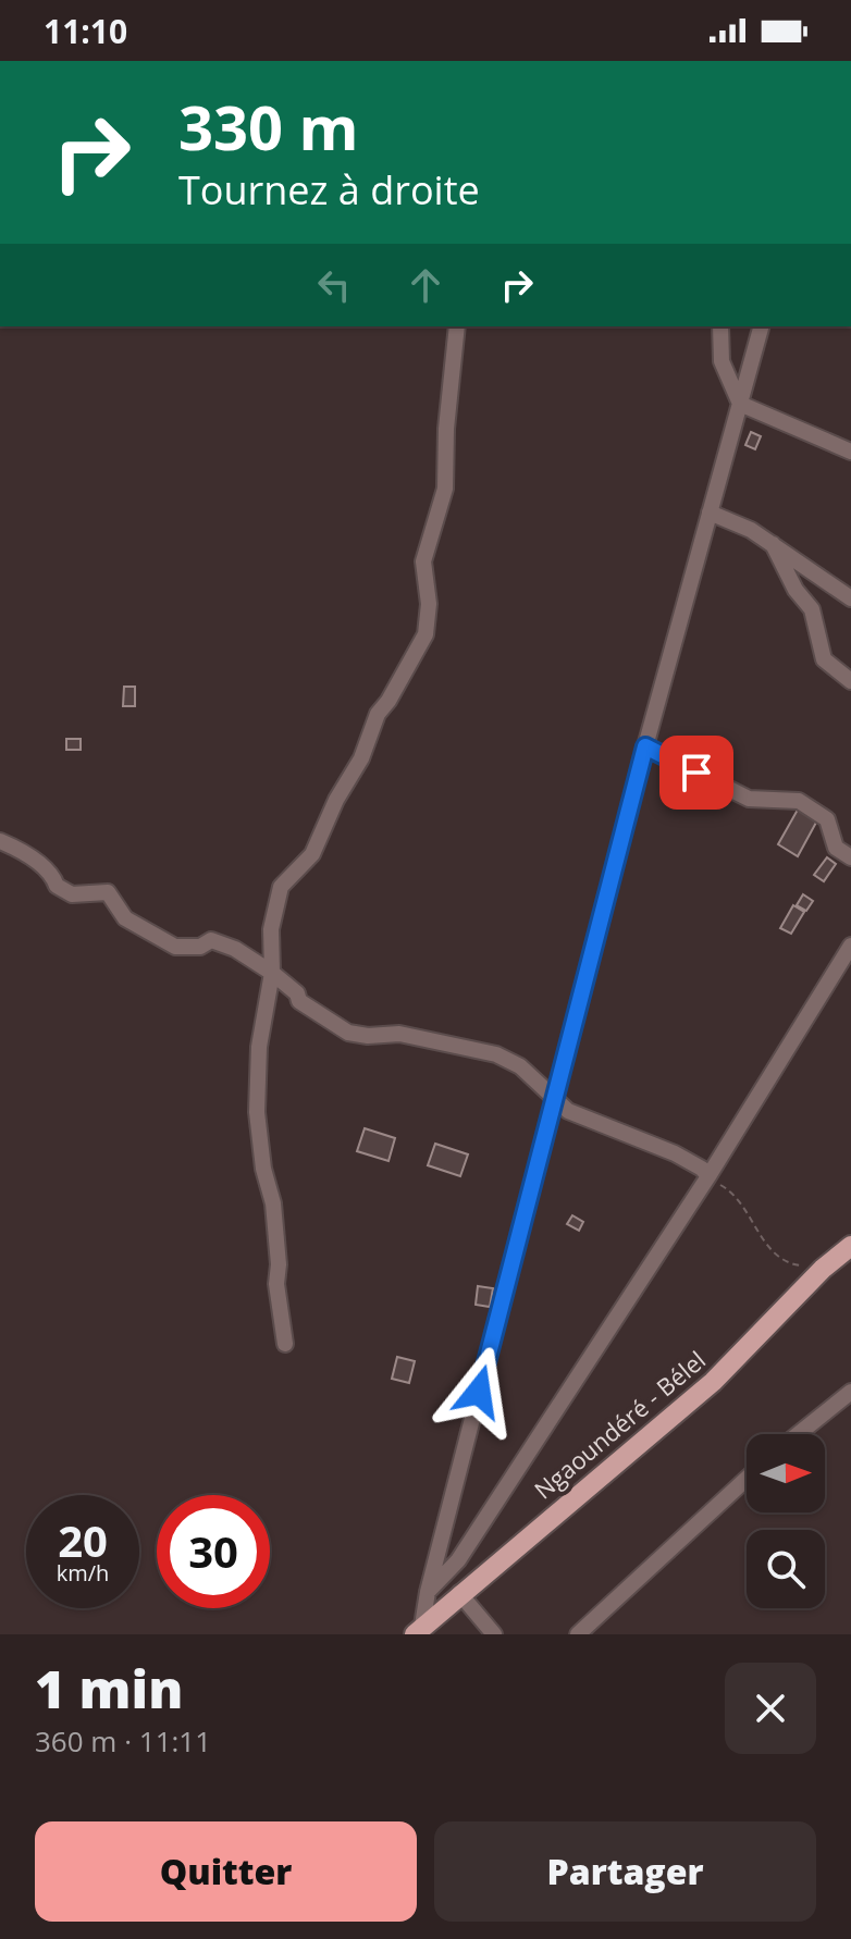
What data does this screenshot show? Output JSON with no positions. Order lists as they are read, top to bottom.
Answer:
{
  "streets": {
    "main road": ["Ngaoundéré - Bélel"]
  },
  "north": "right",
  "page": {
    "status": "11:10",
    "turn": ["330 m", "Tournez à droite"],
    "speed": "20 km/h",
    "limit": "30",
    "heading": ["1 min", "360 m · 11:11"],
    "buttons": ["Quitter", "Partager"]
  }
}
